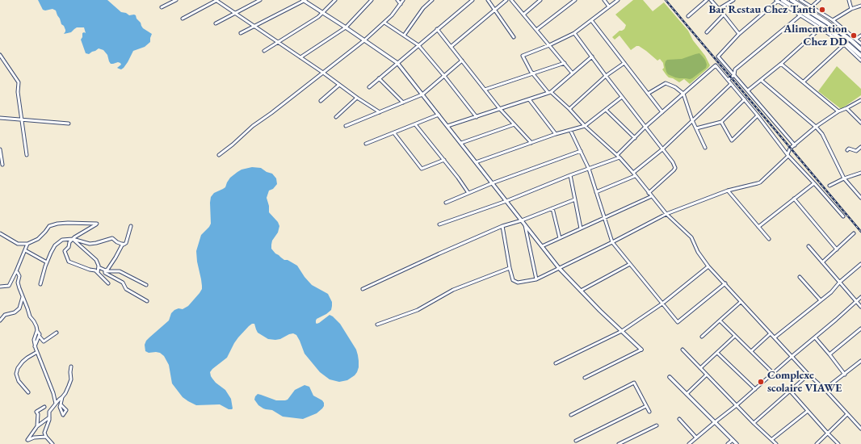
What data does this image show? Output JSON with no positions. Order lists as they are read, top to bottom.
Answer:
{
  "places": ["Bar Restau Chez Tanti", "Alimentation Chez DD", "Complexe scolaire VIAWE"]
}
